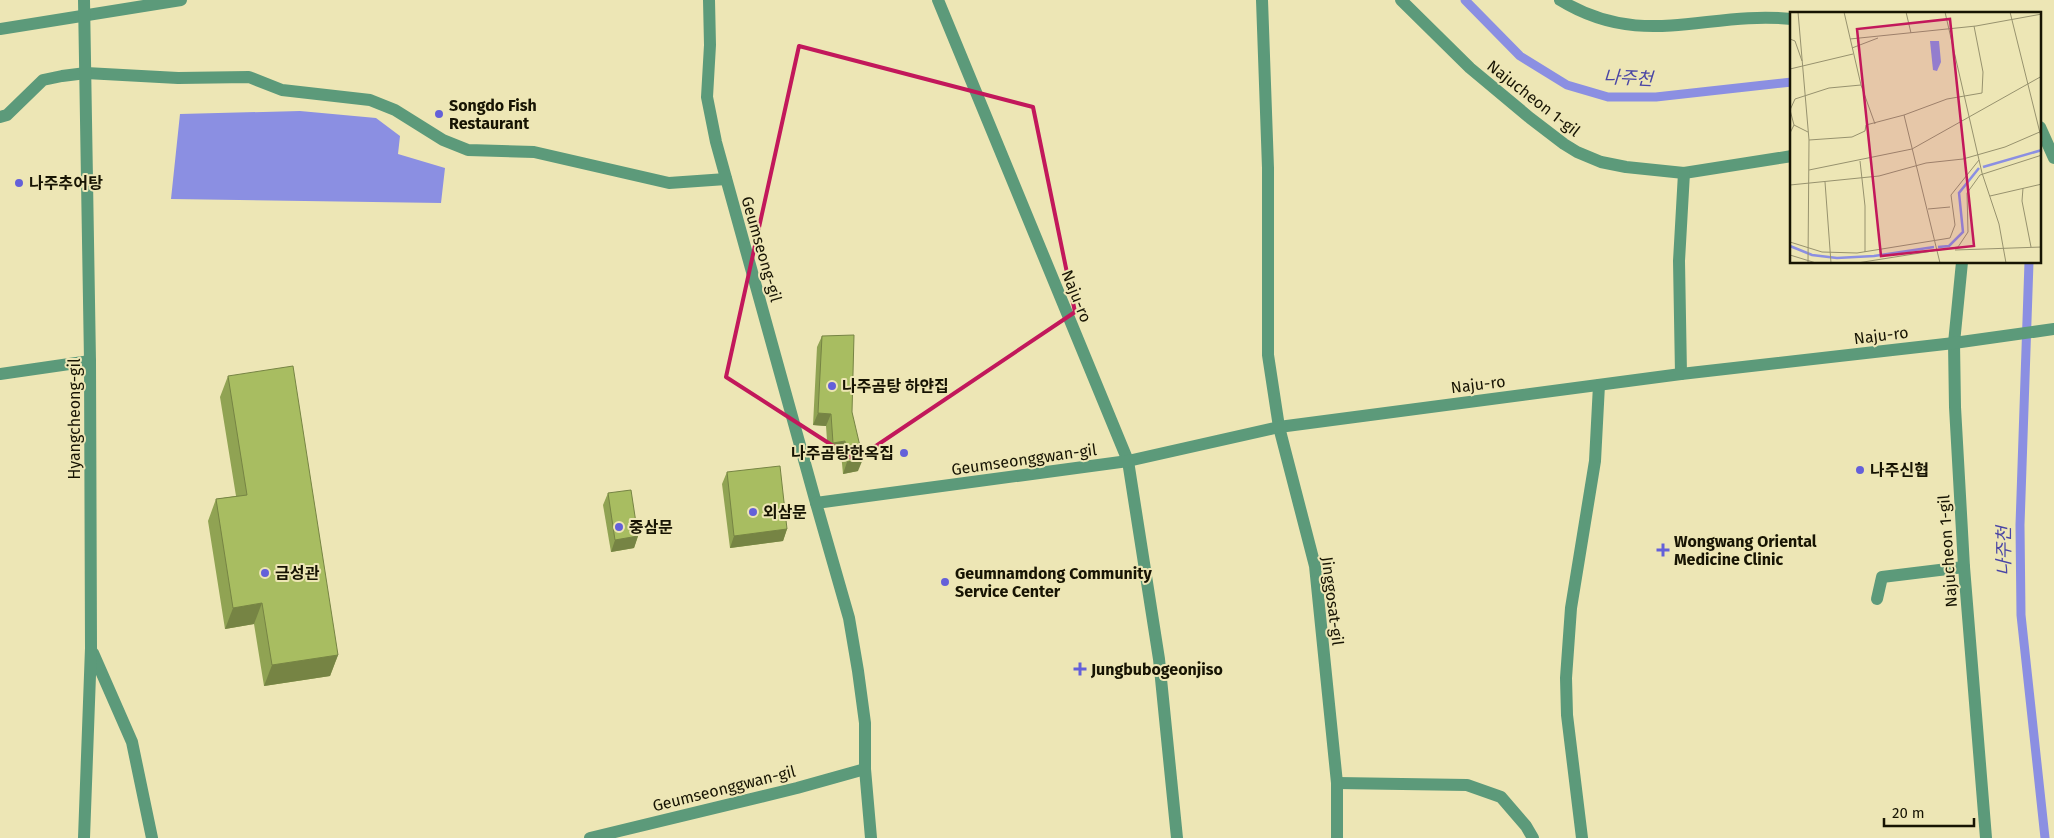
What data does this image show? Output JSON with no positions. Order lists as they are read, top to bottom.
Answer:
{
  "streets": {
    "street": [
      "Najucheon 1-gil",
      "Geumseong-gil",
      "Naju-ro",
      "Hyangcheong-gil",
      "Geumseonggwan-gil",
      "Jinggosat-gil"
    ]
  },
  "crossings": [
    ["Najucheon 1-gil", "Naju-ro"],
    ["Geumseong-gil", "Geumseonggwan-gil"],
    ["Naju-ro", "Geumseonggwan-gil"],
    ["Naju-ro", "Jinggosat-gil"]
  ],
  "water": ["나주천"],
  "places": {
    "other": [
      "Songdo Fish Restaurant",
      "나주추어탕",
      "나주곰탕 하얀집",
      "나주곰탕한옥집",
      "나주신협",
      "외삼문",
      "중삼문",
      "금성관",
      "Geumnamdong Community Service Center"
    ],
    "health": ["Wongwang Oriental Medicine Clinic", "Jungbubogeonjiso"]
  },
  "scale_bar": "20 m"
}
